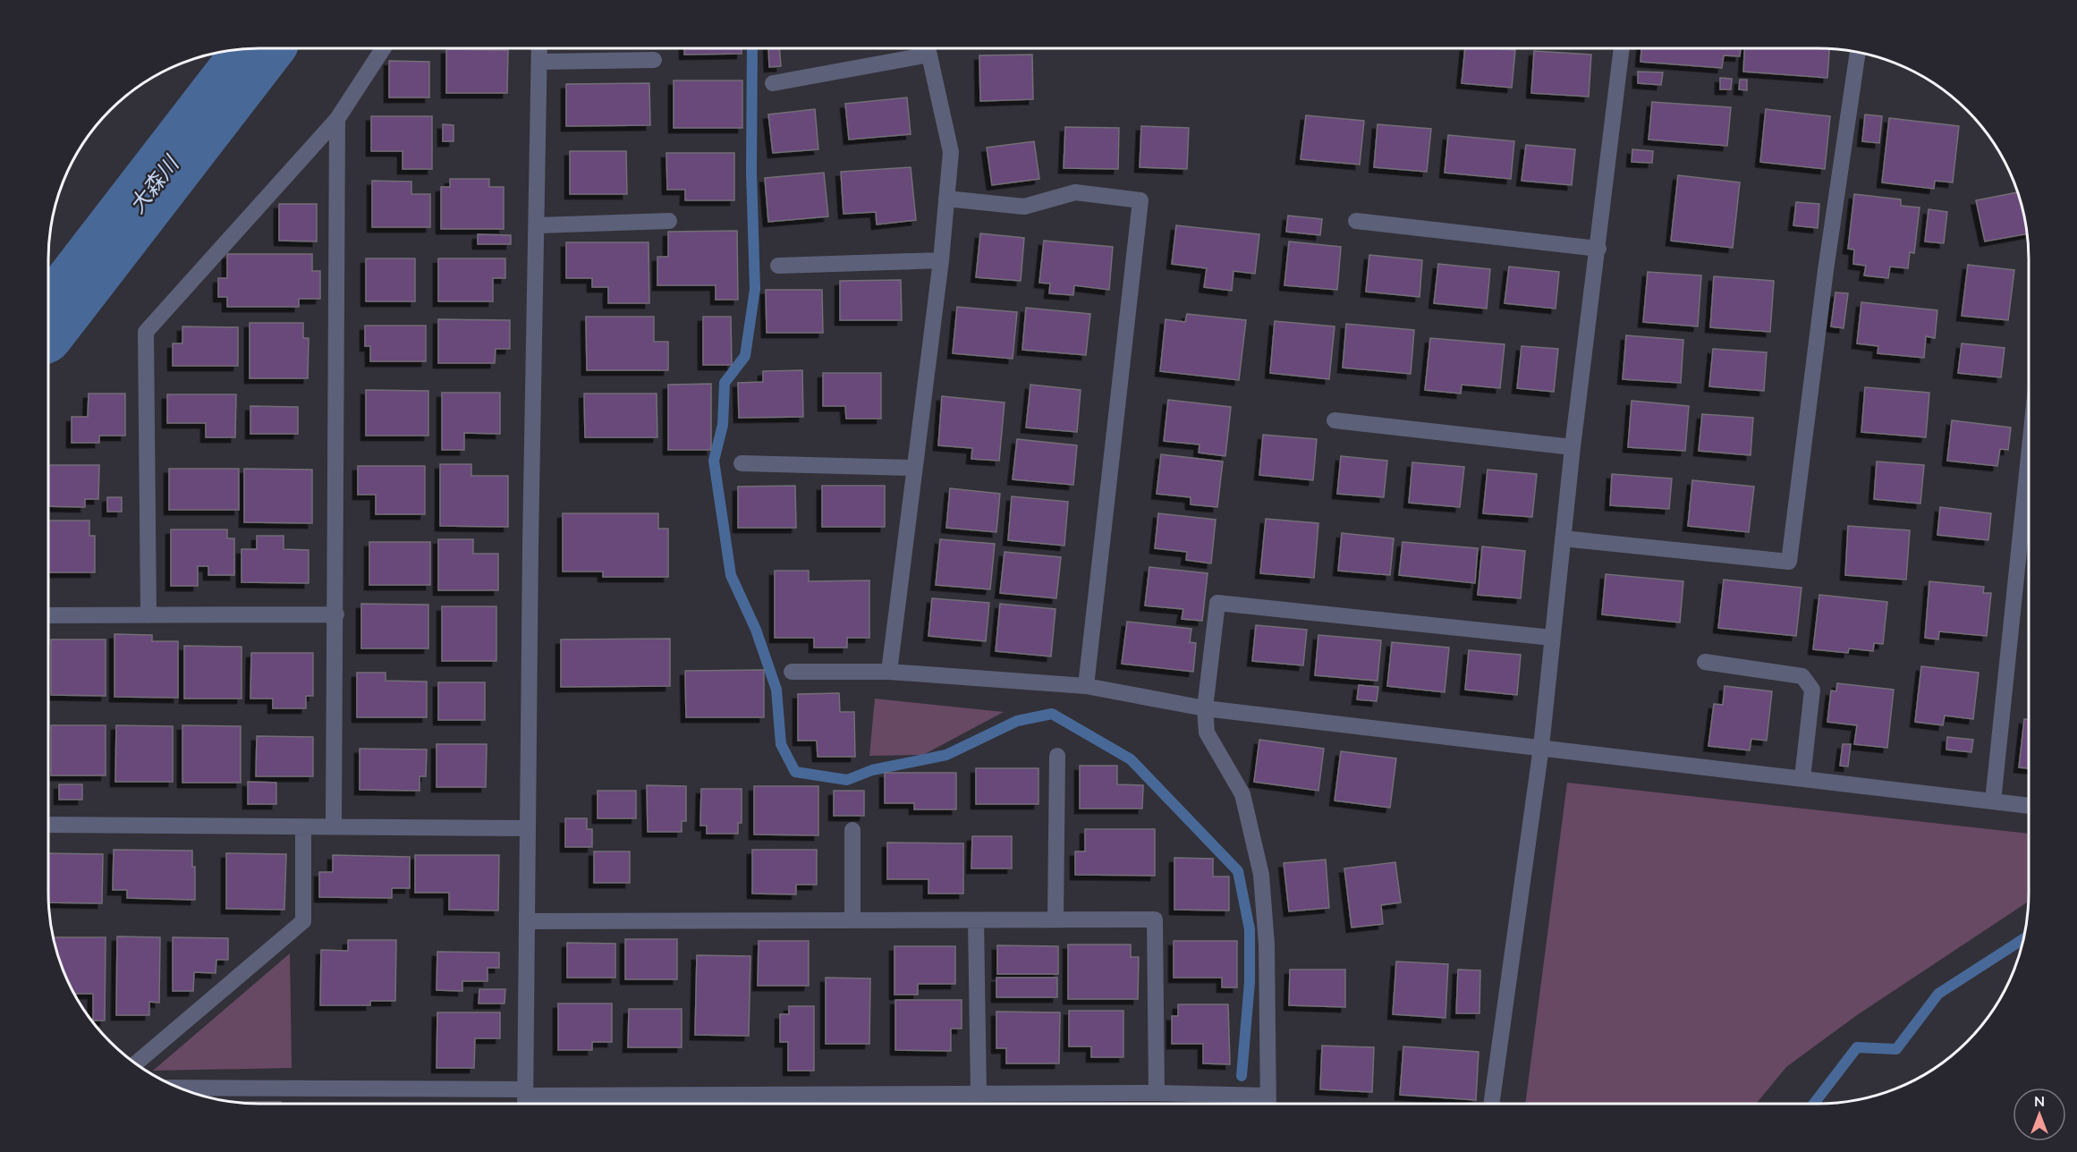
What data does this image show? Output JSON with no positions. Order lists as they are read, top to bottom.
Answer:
{
  "water": ["大森川"],
  "north": "top"
}
